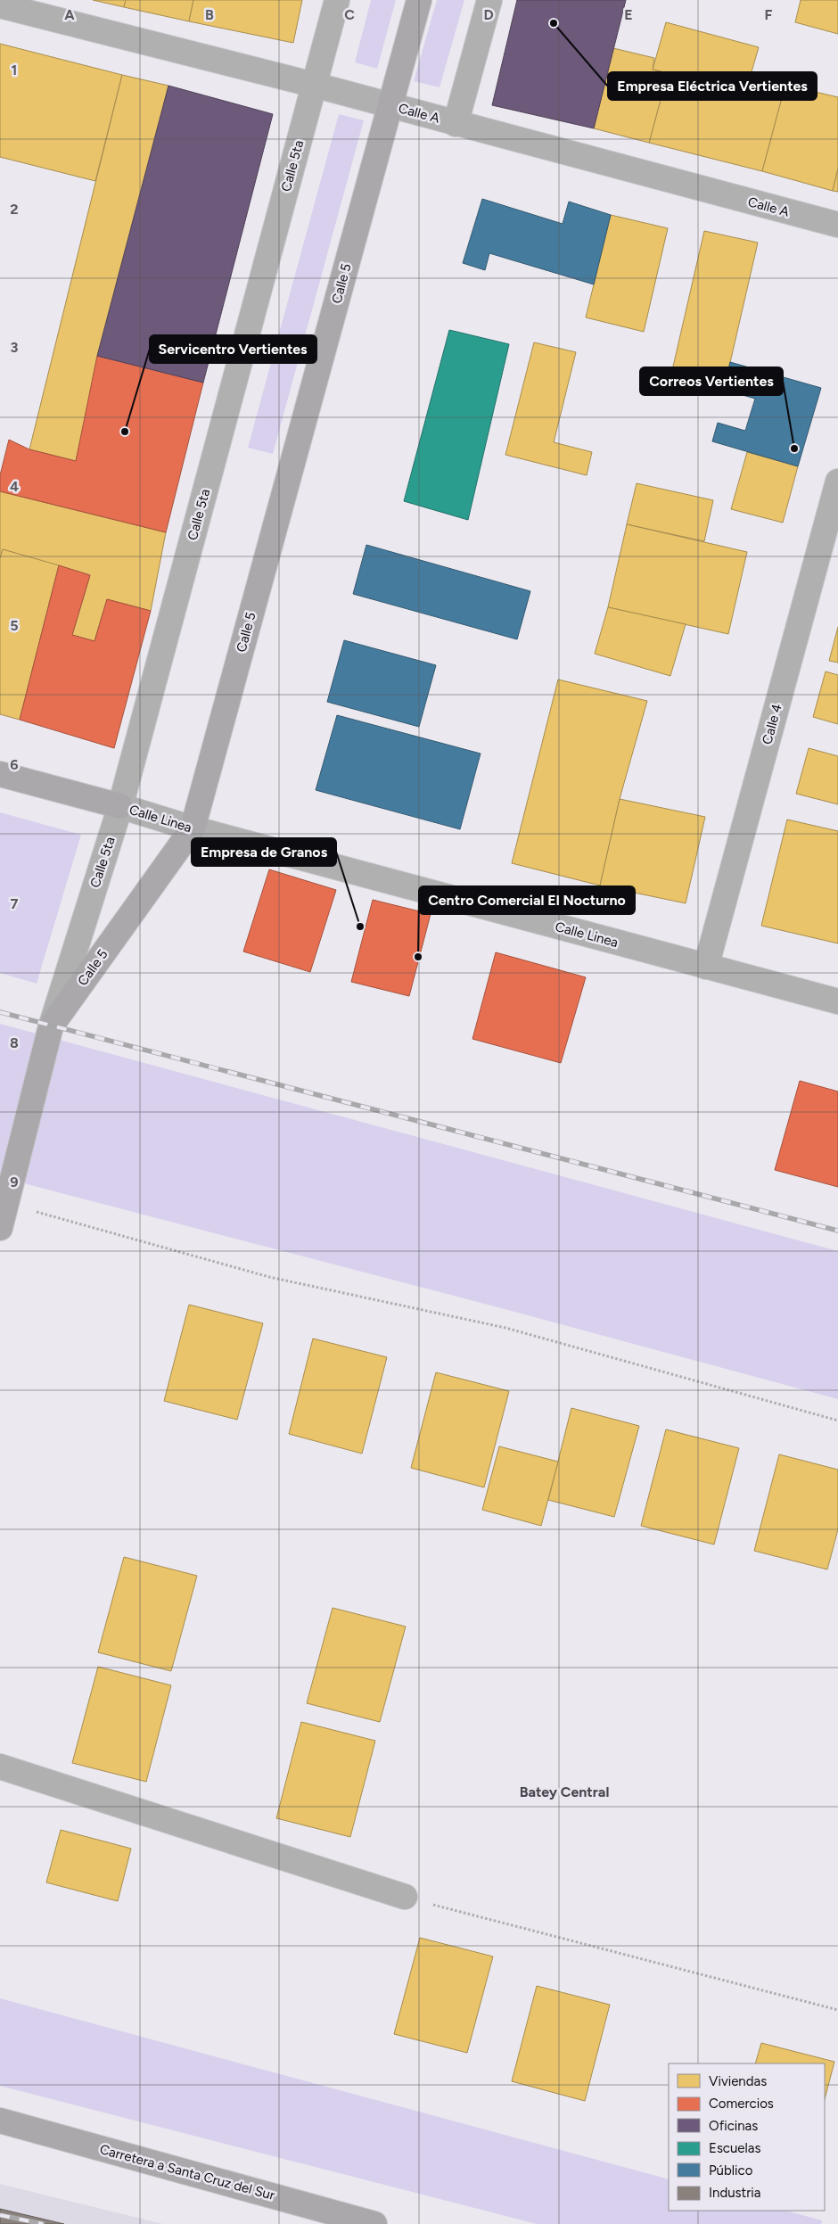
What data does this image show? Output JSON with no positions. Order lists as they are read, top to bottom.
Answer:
{
  "streets": {
    "main road": ["Calle 5", "Calle Linea", "Carretera a Santa Cruz del Sur"],
    "street": ["Calle A", "Calle 5ta", "Calle 4"]
  },
  "crossings": [
    ["Calle A", "Calle 5ta"],
    ["Calle A", "Calle 5"],
    ["Calle 5ta", "Calle 5"],
    ["Calle 5ta", "Calle Linea"],
    ["Calle 5", "Calle Linea"],
    ["Calle 4", "Calle Linea"]
  ],
  "districts": ["Batey Central"],
  "places": [
    "Empresa Eléctrica Vertientes",
    "Servicentro Vertientes",
    "Correos Vertientes",
    "Empresa de Granos",
    "Centro Comercial El Nocturno"
  ],
  "legend": [
    "Viviendas",
    "Comercios",
    "Oficinas",
    "Escuelas",
    "Público",
    "Industria"
  ],
  "grid": {
    "columns": [
      "A",
      "B",
      "C",
      "D",
      "E",
      "F"
    ],
    "rows": [
      "1",
      "2",
      "3",
      "4",
      "5",
      "6",
      "7",
      "8",
      "9"
    ]
  }
}
